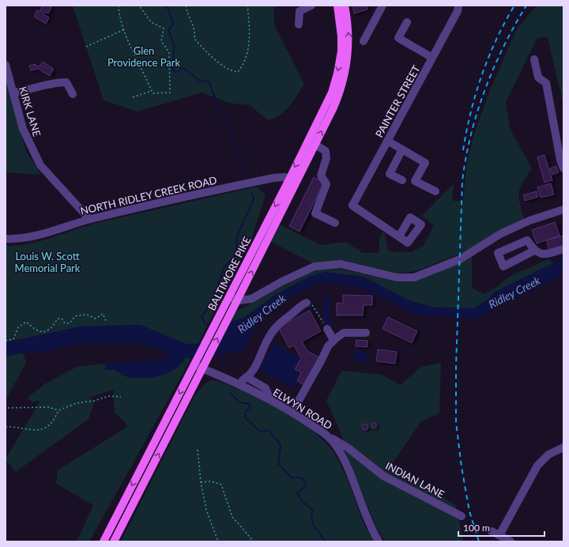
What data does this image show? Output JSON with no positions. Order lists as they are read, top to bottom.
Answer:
{
  "streets": {
    "main road": ["BALTIMORE PIKE"],
    "street": [
      "PAINTER STREET",
      "KIRK LANE",
      "NORTH RIDLEY CREEK ROAD",
      "ELWYN ROAD",
      "INDIAN LANE"
    ]
  },
  "crossings": [
    ["KIRK LANE", "NORTH RIDLEY CREEK ROAD"],
    ["NORTH RIDLEY CREEK ROAD", "BALTIMORE PIKE"],
    ["BALTIMORE PIKE", "ELWYN ROAD"],
    ["ELWYN ROAD", "INDIAN LANE"]
  ],
  "water": ["Ridley Creek"],
  "parks": ["Glen Providence Park", "Louis W. Scott Memorial Park"],
  "scale_bar": "100 m"
}
